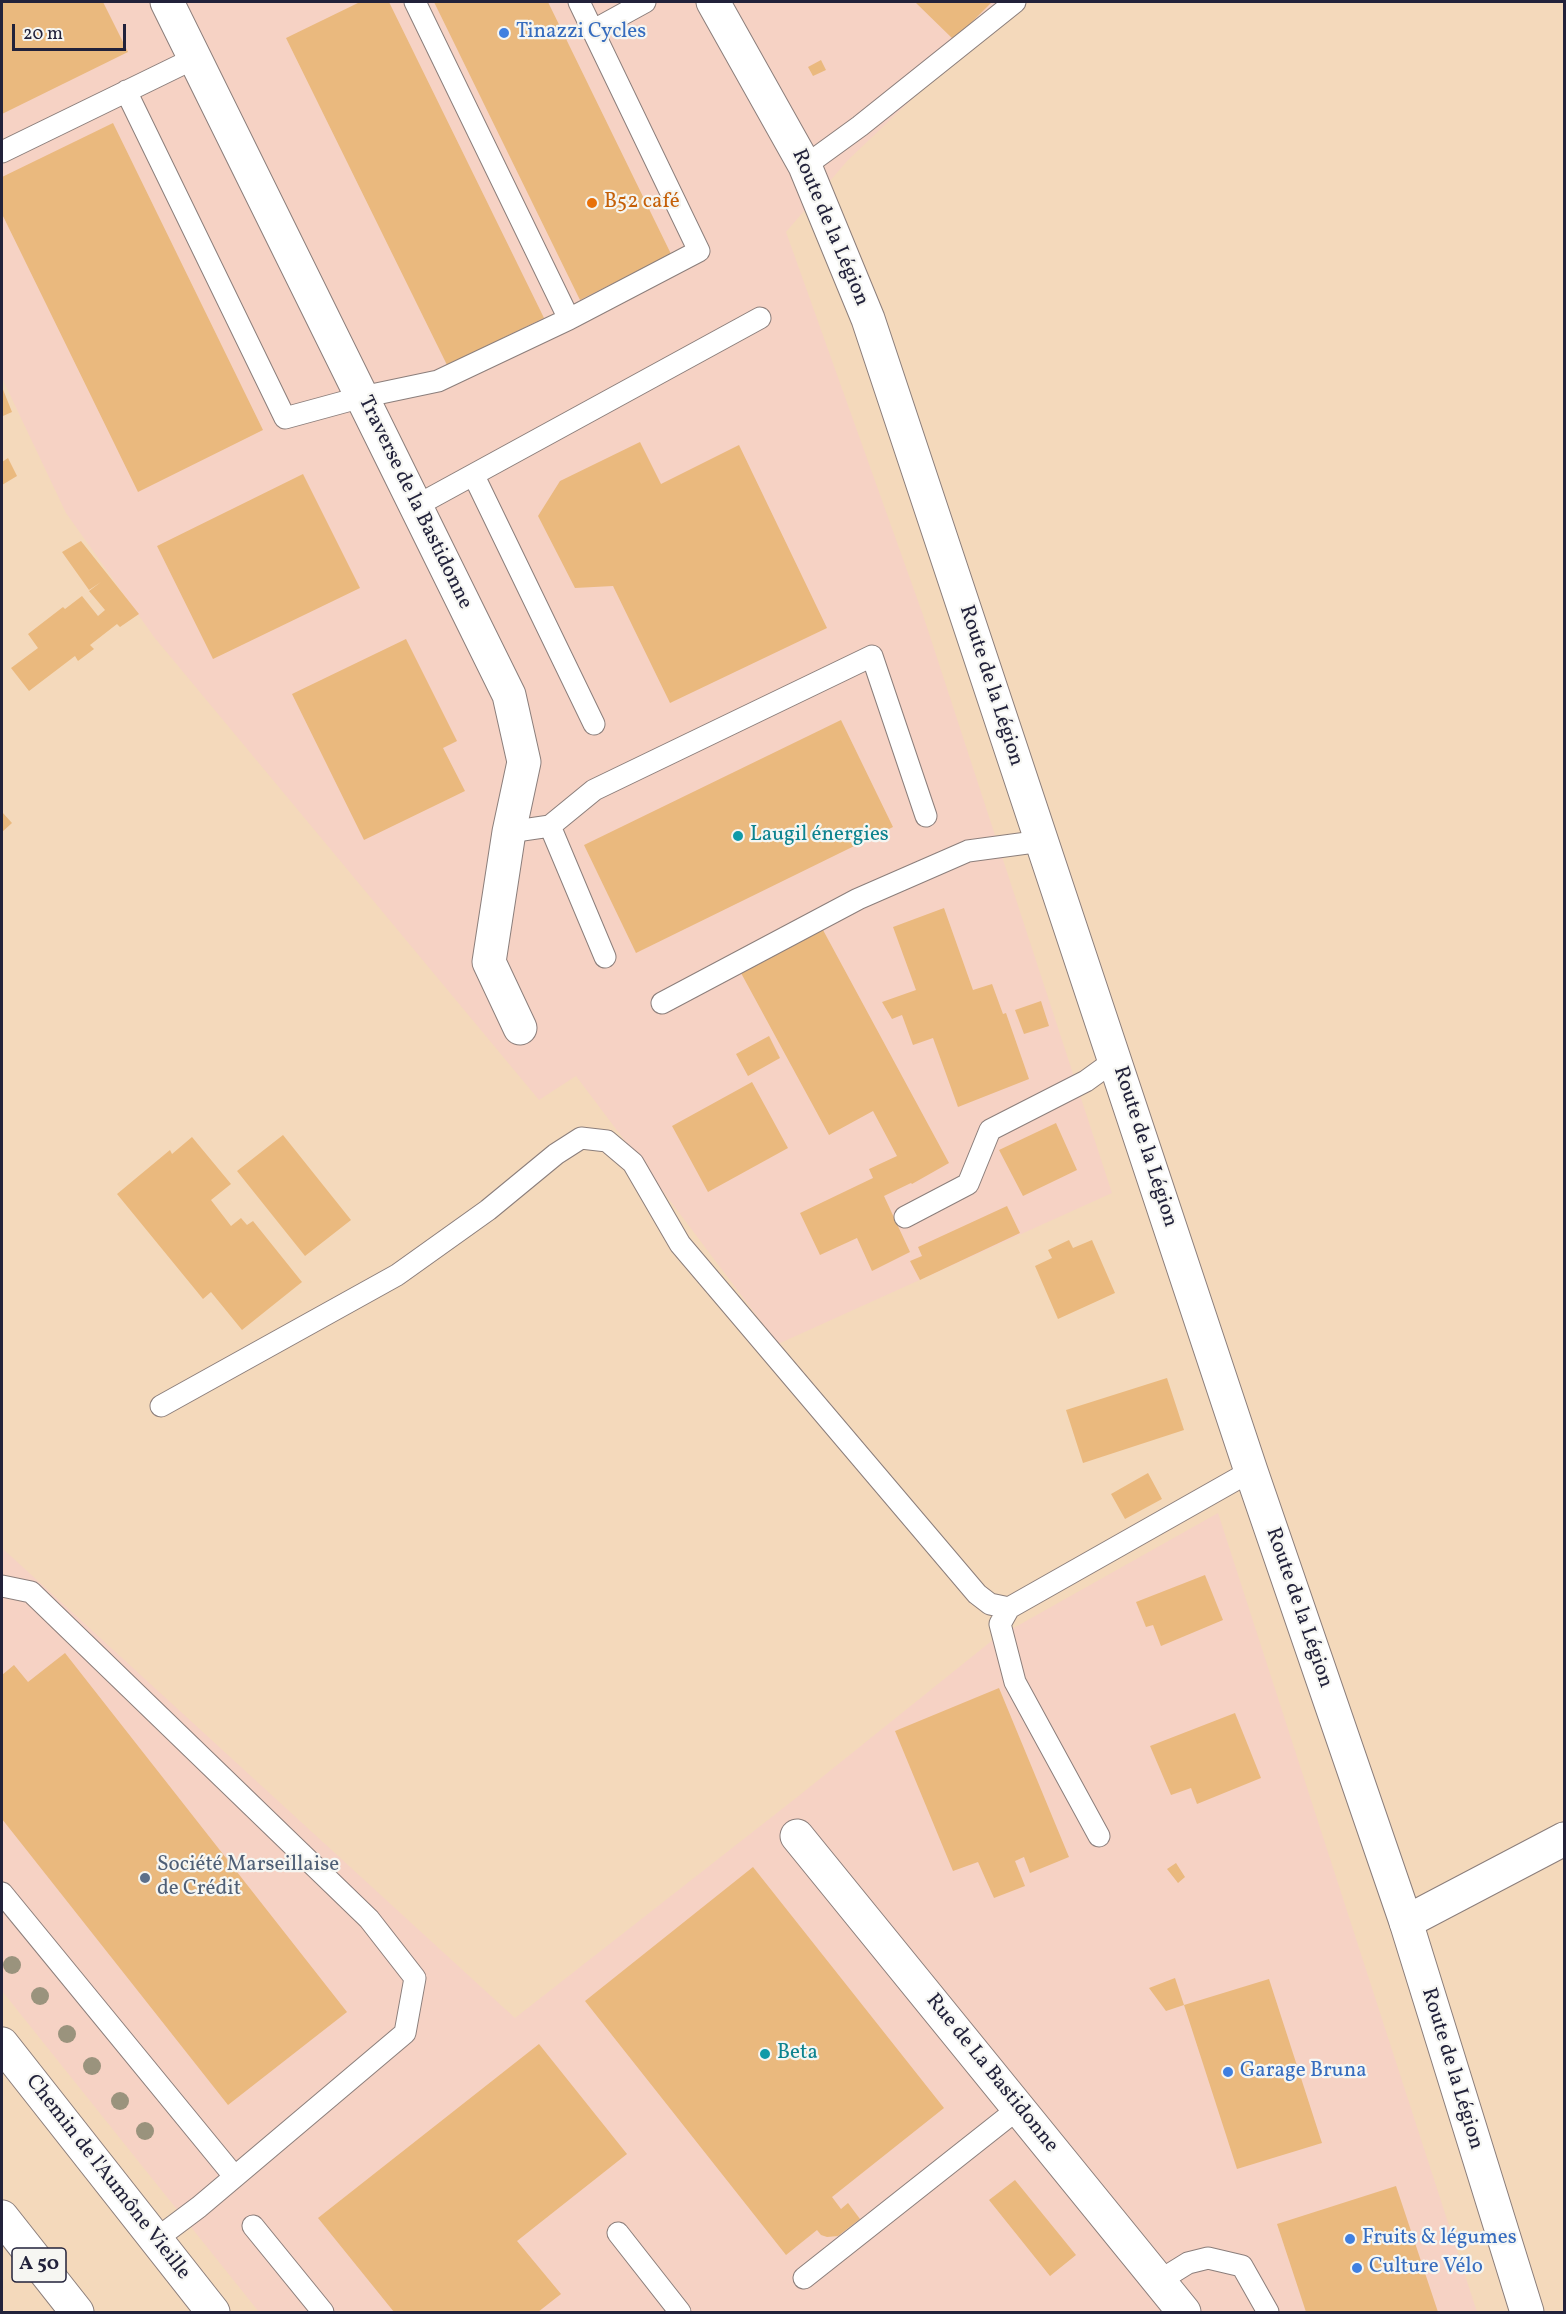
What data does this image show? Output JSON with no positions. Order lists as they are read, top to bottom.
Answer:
{
  "streets": {
    "main road": [
      "Route de la Légion",
      "Traverse de la Bastidonne",
      "Rue de La Bastidonne",
      "Chemin de l'Aumône Vieille",
      "A 50"
    ]
  },
  "places": [
    "Tinazzi Cycles",
    "B52 café",
    "Laugil énergies",
    "Société Marseillaise de Crédit",
    "Beta",
    "Garage Bruna",
    "Fruits & légumes",
    "Culture Vélo"
  ],
  "scale_bar": "20 m"
}
